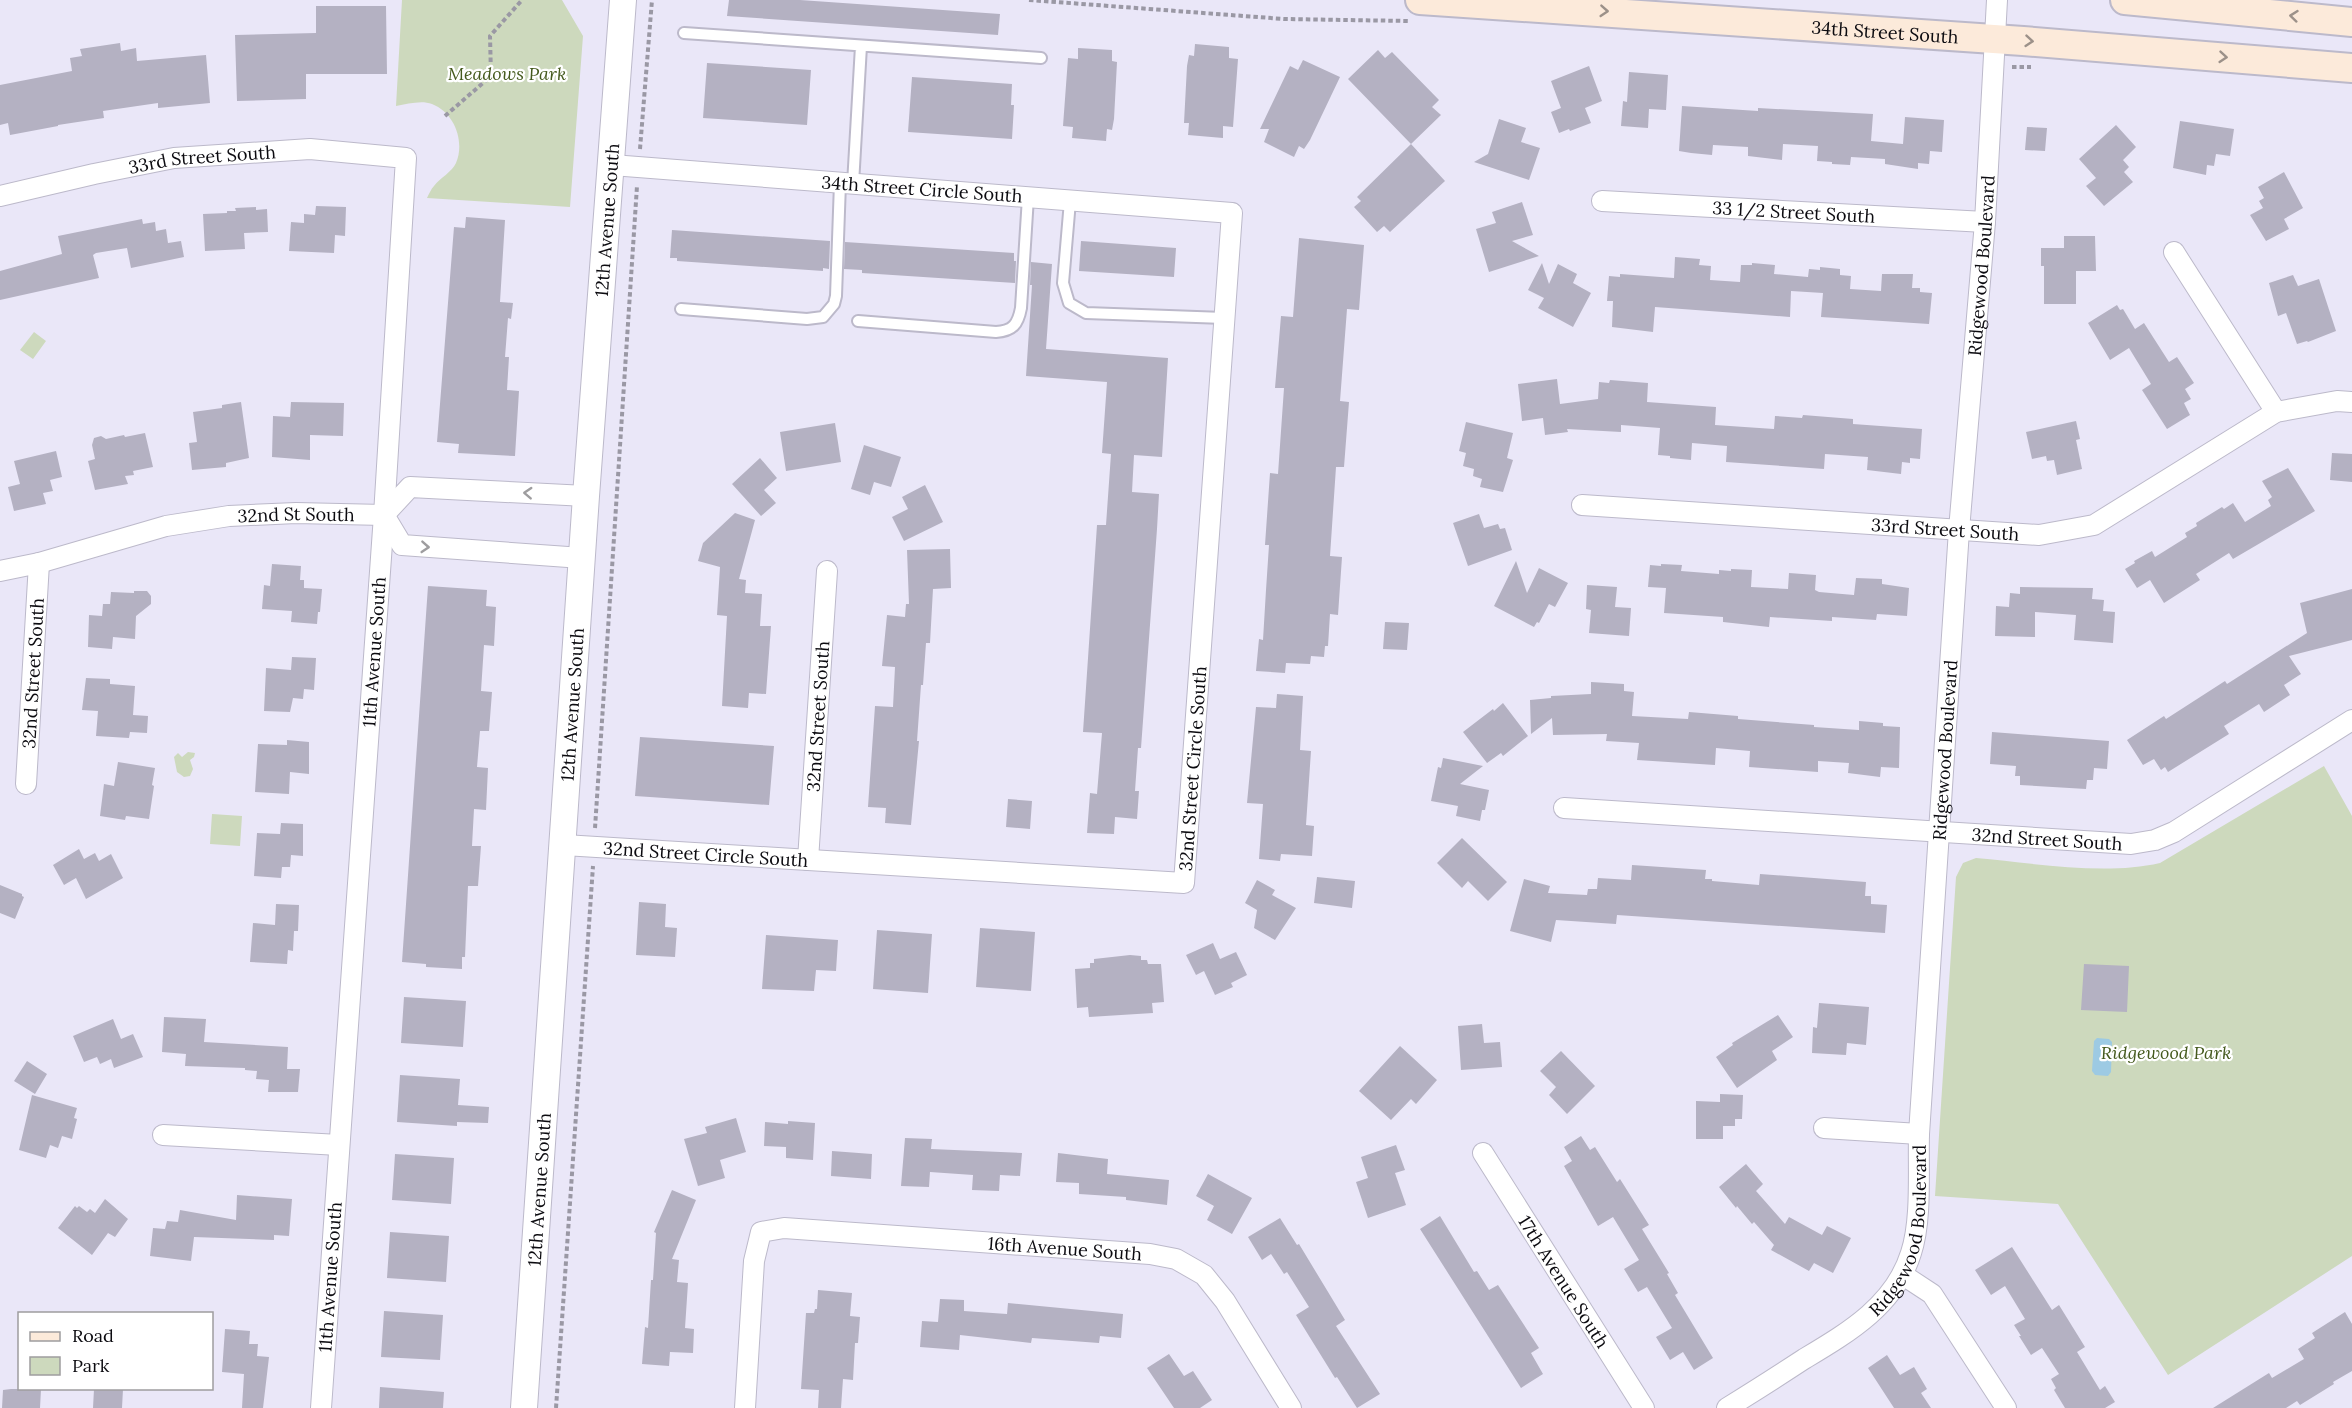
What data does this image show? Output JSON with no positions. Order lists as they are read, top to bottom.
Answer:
{
  "streets": {
    "main road": ["34th Street South"],
    "street": [
      "33rd Street South",
      "34th Street Circle South",
      "33 1/2 Street South",
      "12th Avenue South",
      "Ridgewood Boulevard",
      "32nd St South",
      "11th Avenue South",
      "32nd Street South",
      "32nd Street Circle South",
      "16th Avenue South",
      "17th Avenue South"
    ]
  },
  "crossings": [
    ["34th Street South", "Ridgewood Boulevard"],
    ["33rd Street South", "Ridgewood Boulevard"],
    ["33rd Street South", "11th Avenue South"],
    ["34th Street Circle South", "12th Avenue South"],
    ["34th Street Circle South", "32nd Street Circle South"],
    ["33 1/2 Street South", "Ridgewood Boulevard"],
    ["12th Avenue South", "32nd Street Circle South"],
    ["Ridgewood Boulevard", "32nd Street South"],
    ["32nd St South", "11th Avenue South"],
    ["32nd St South", "32nd Street South"],
    ["32nd Street South", "32nd Street Circle South"]
  ],
  "one_way": ["34th Street South"],
  "parks": ["Meadows Park", "Ridgewood Park"],
  "legend": ["Road", "Park"]
}
